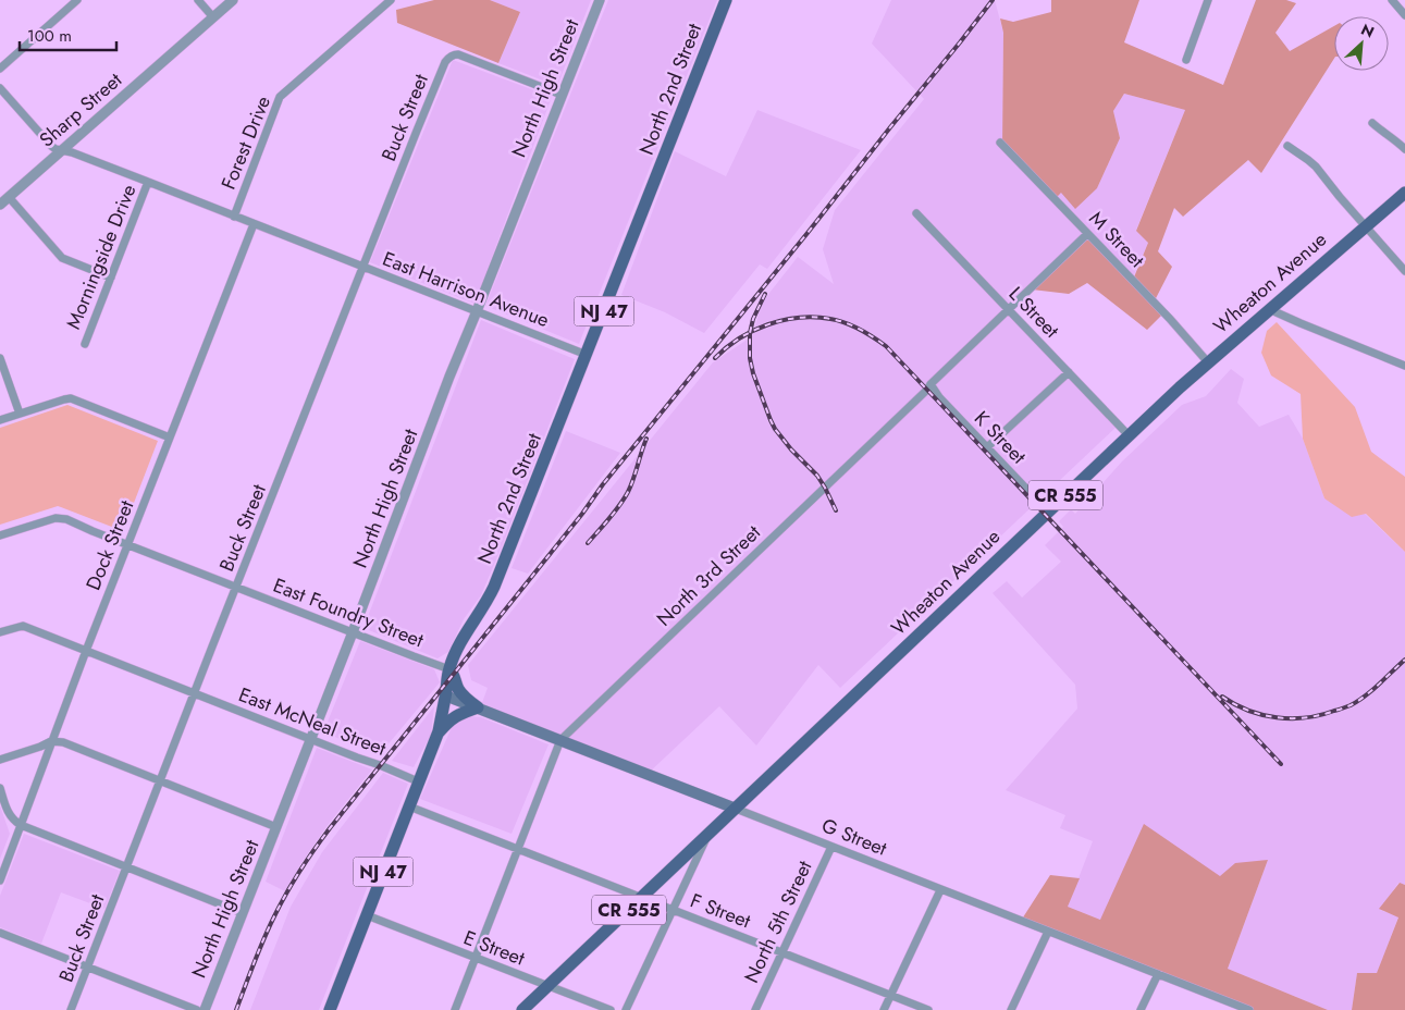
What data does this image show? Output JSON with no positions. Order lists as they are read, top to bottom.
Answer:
{
  "streets": {
    "main road": [
      "North 2nd Street",
      "Wheaton Avenue",
      "NJ 47",
      "CR 555",
      "G Street"
    ],
    "street": [
      "North High Street",
      "Sharp Street",
      "Buck Street",
      "Forest Drive",
      "M Street",
      "Morningside Drive",
      "East Harrison Avenue",
      "L Street",
      "K Street",
      "Dock Street",
      "North 3rd Street",
      "East Foundry Street",
      "East McNeal Street",
      "F Street",
      "North 5th Street",
      "E Street"
    ]
  },
  "crossings": [
    ["North High Street", "Buck Street"],
    ["North High Street", "East Harrison Avenue"],
    ["North High Street", "East Foundry Street"],
    ["North High Street", "East McNeal Street"],
    ["North 2nd Street", "East Harrison Avenue"],
    ["North 2nd Street", "East Foundry Street"],
    ["North 2nd Street", "East McNeal Street"],
    ["North 2nd Street", "G Street"],
    ["North 2nd Street", "F Street"],
    ["North 2nd Street", "E Street"],
    ["Sharp Street", "East Harrison Avenue"],
    ["Buck Street", "East Harrison Avenue"],
    ["Buck Street", "East Foundry Street"],
    ["Buck Street", "East McNeal Street"],
    ["Forest Drive", "East Harrison Avenue"],
    ["M Street", "Wheaton Avenue"],
    ["M Street", "North 3rd Street"],
    ["Morningside Drive", "East Harrison Avenue"],
    ["Wheaton Avenue", "L Street"],
    ["Wheaton Avenue", "K Street"],
    ["Wheaton Avenue", "G Street"],
    ["Wheaton Avenue", "F Street"],
    ["Wheaton Avenue", "E Street"],
    ["East Harrison Avenue", "Dock Street"],
    ["L Street", "North 3rd Street"],
    ["K Street", "North 3rd Street"],
    ["Dock Street", "East Foundry Street"],
    ["Dock Street", "East McNeal Street"],
    ["North 3rd Street", "G Street"],
    ["North 3rd Street", "F Street"],
    ["North 3rd Street", "E Street"],
    ["G Street", "North 5th Street"],
    ["F Street", "North 5th Street"]
  ],
  "scale_bar": "100 m",
  "north": "top right"
}
